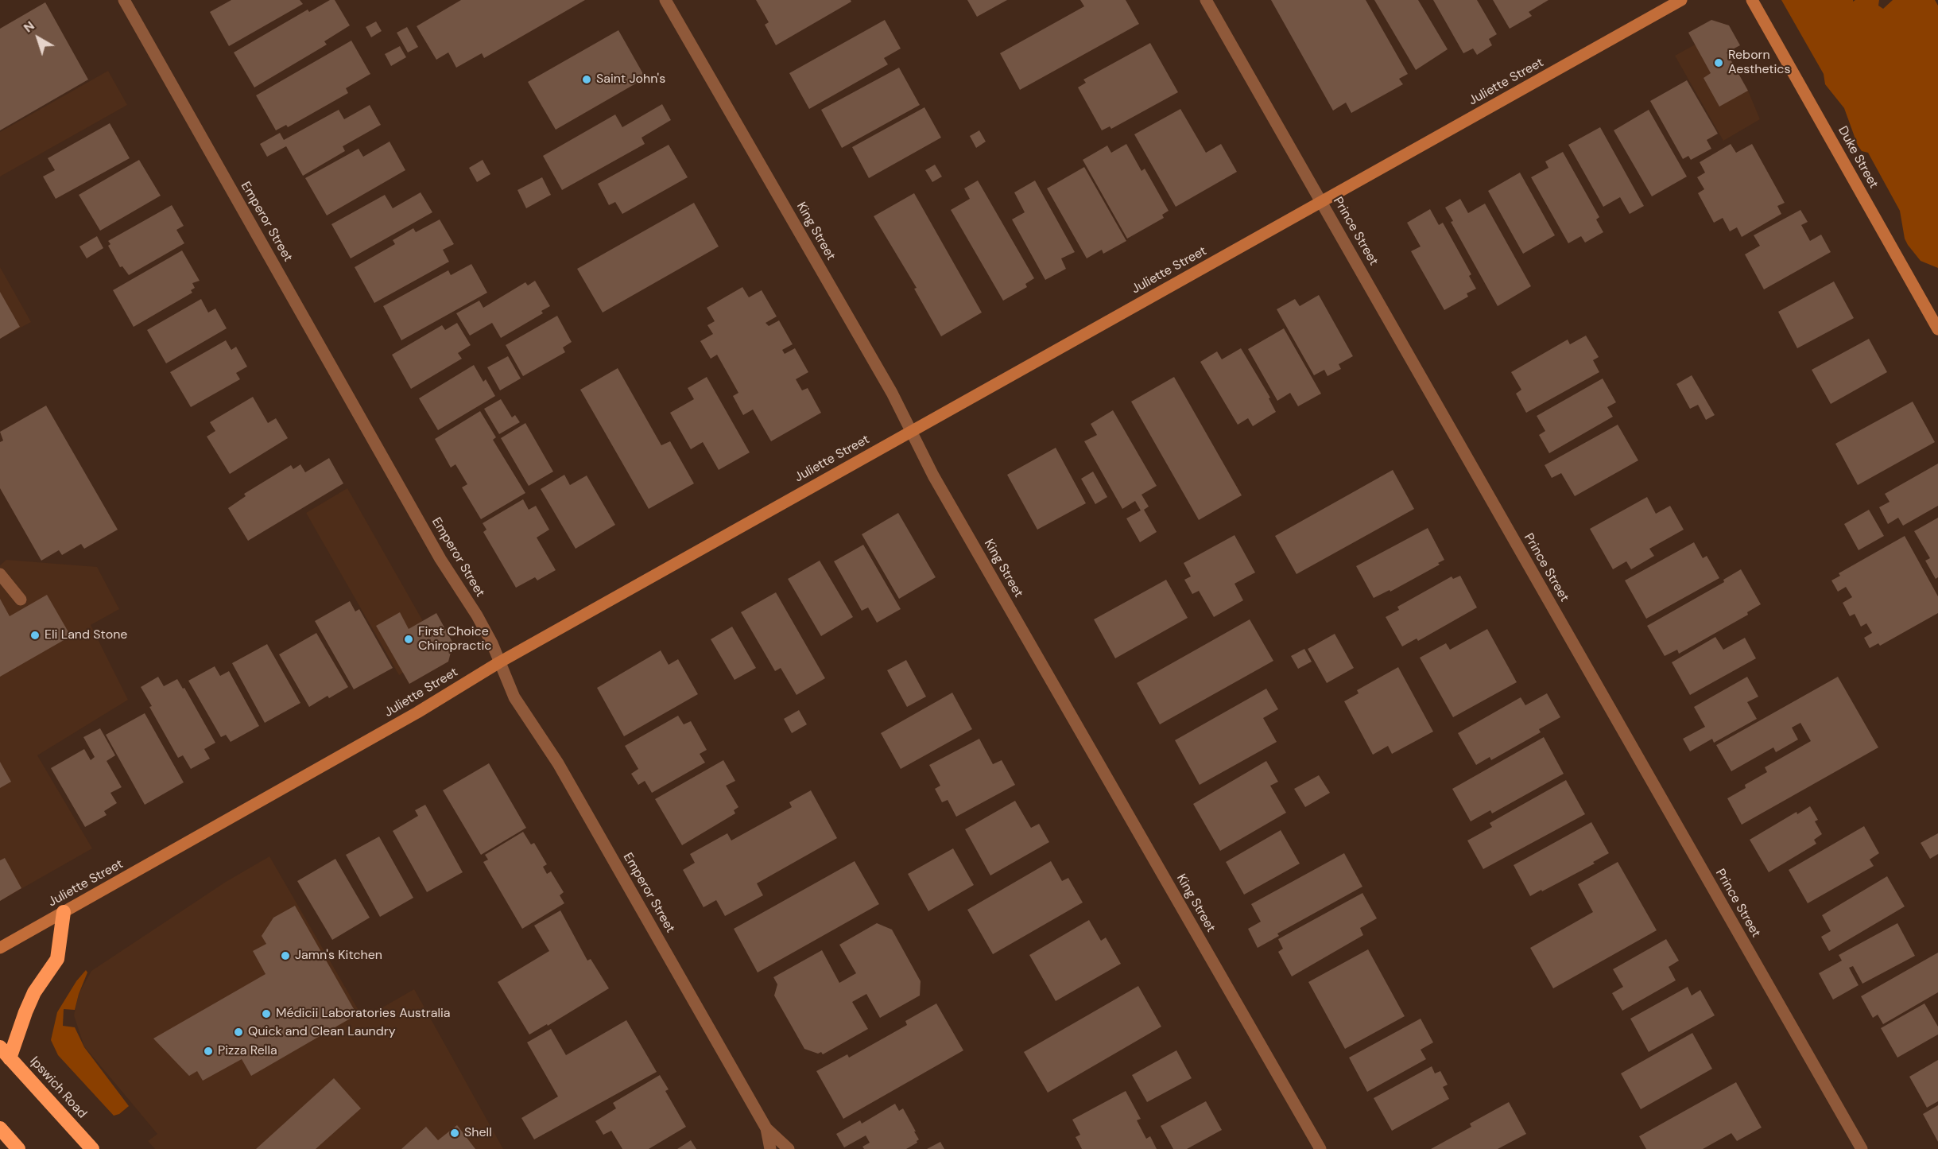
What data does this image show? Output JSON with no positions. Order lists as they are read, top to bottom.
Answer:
{
  "streets": {
    "highway": ["Ipswich Road"],
    "main road": ["Juliette Street", "Duke Street"],
    "street": ["Emperor Street", "King Street", "Prince Street"]
  },
  "crossings": [
    ["Juliette Street", "Emperor Street"],
    ["Juliette Street", "King Street"],
    ["Juliette Street", "Prince Street"]
  ],
  "places": [
    "Reborn Aesthetics",
    "Saint John's",
    "Eli Land Stone",
    "First Choice Chiropractic",
    "Jamn's Kitchen",
    "Médicii Laboratories Australia",
    "Quick and Clean Laundry",
    "Pizza Rella",
    "Shell"
  ],
  "north": "top left"
}
